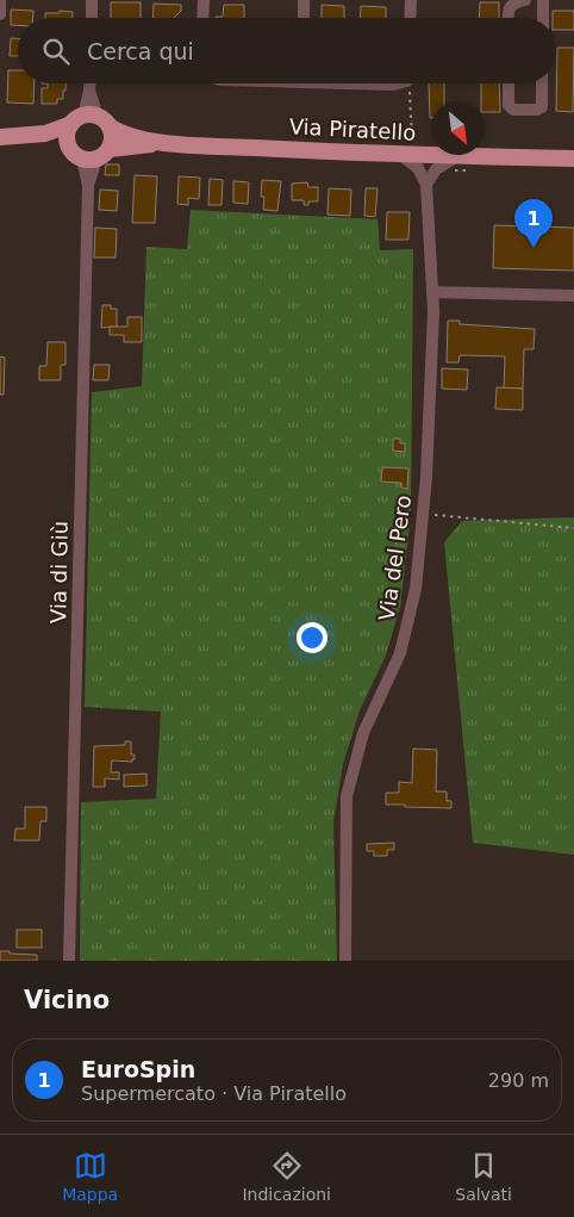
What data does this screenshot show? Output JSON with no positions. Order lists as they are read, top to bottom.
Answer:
{
  "streets": {
    "main road": ["Via Piratello"],
    "street": ["Via del Pero", "Via di Giù"]
  },
  "crossings": [
    ["Via Piratello", "Via di Giù"]
  ],
  "north": "bottom right",
  "page": {
    "search": "Cerca qui",
    "pins": "1",
    "heading": "Vicino",
    "list": [
      {
        "mark": "1",
        "name": "EuroSpin",
        "note": "Supermercato · Via Piratello",
        "value": "290 m"
      }
    ],
    "nav": ["Mappa", "Indicazioni", "Salvati"]
  }
}
